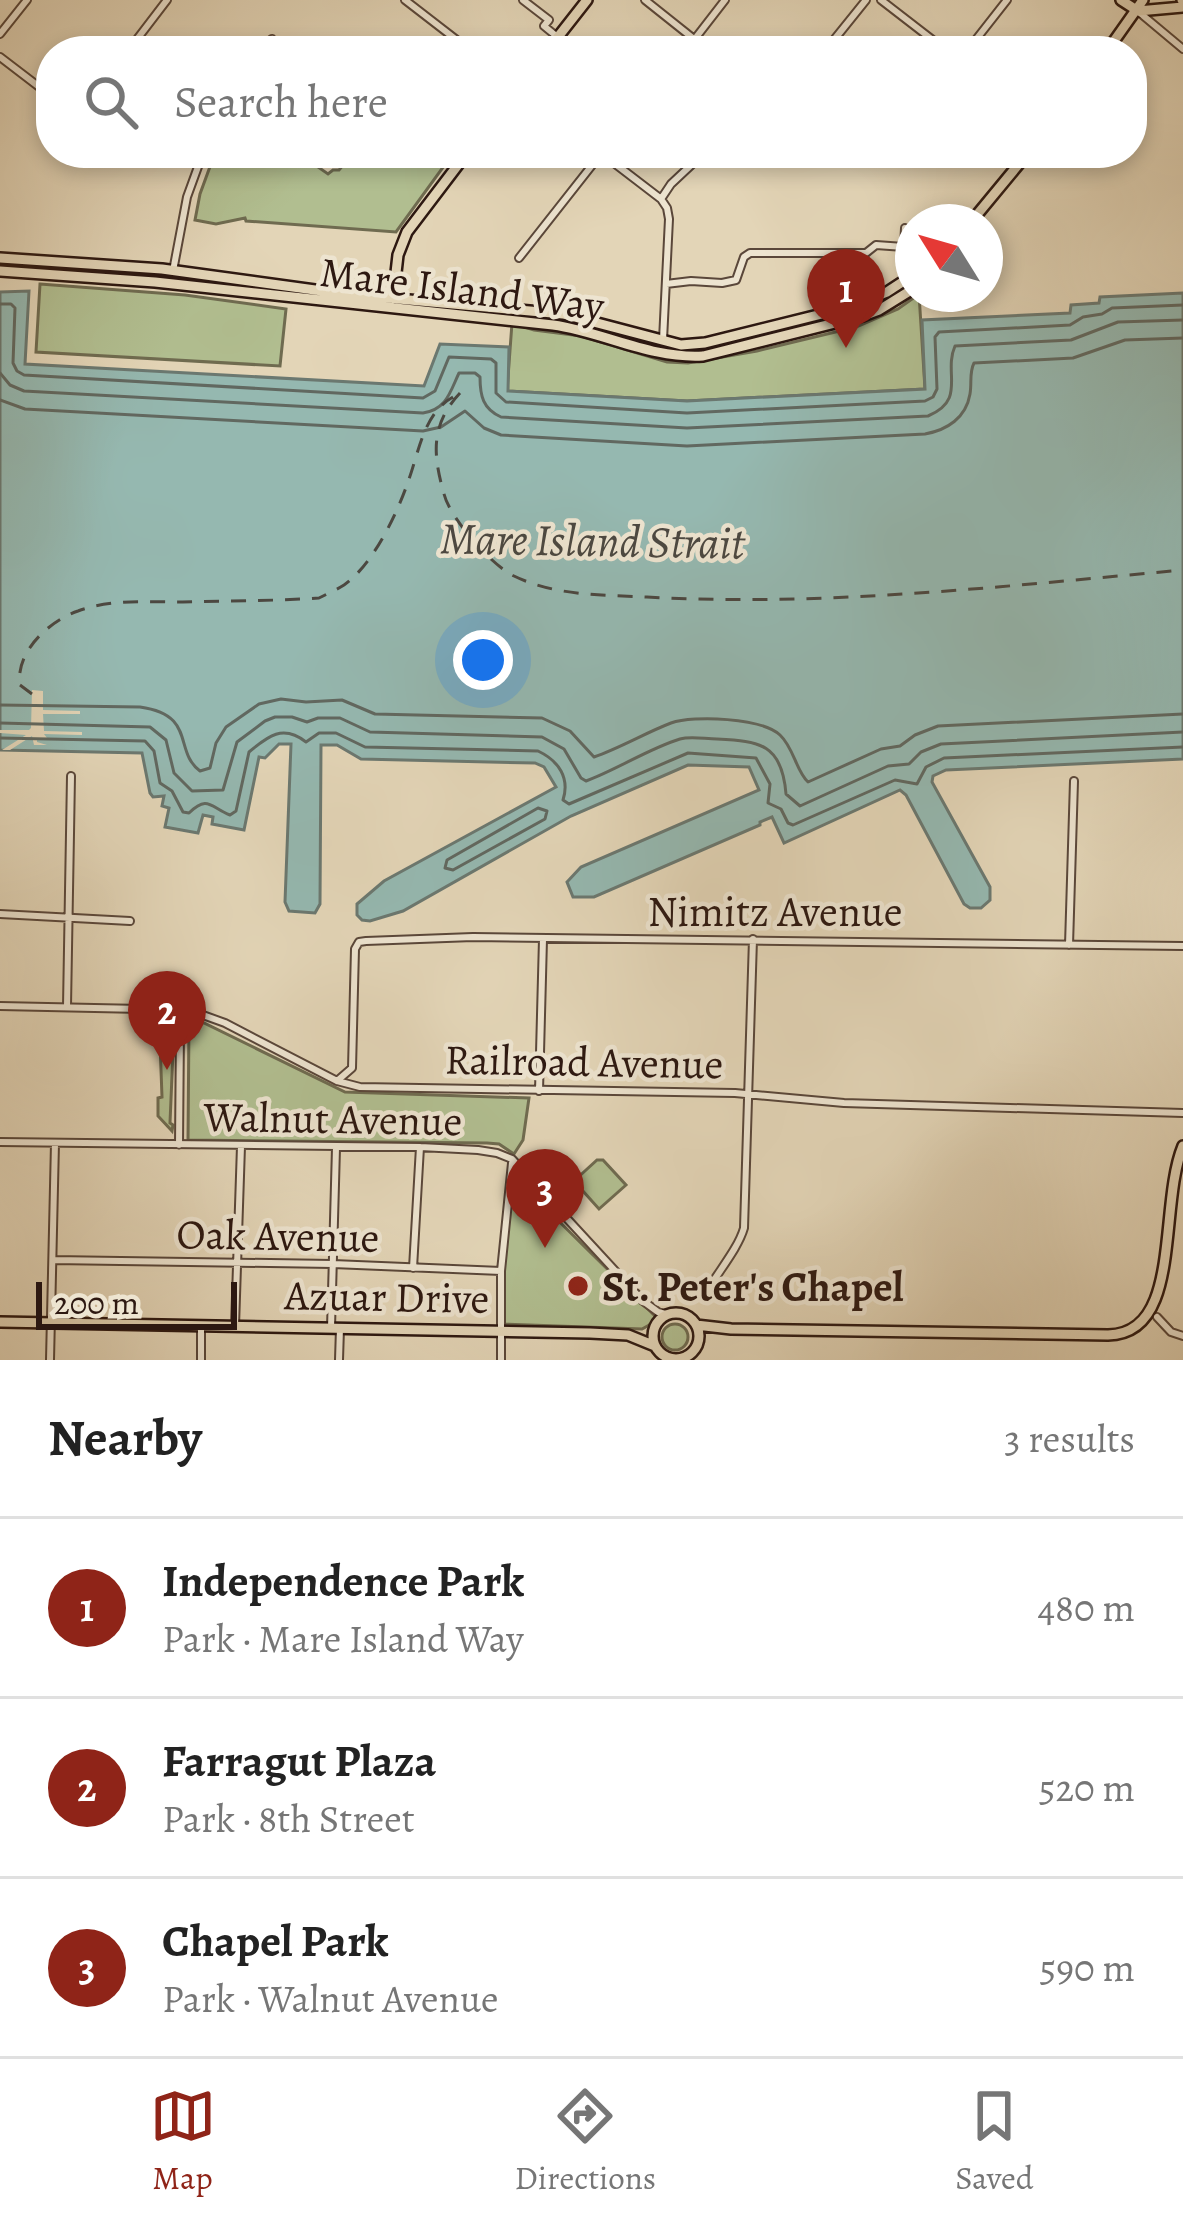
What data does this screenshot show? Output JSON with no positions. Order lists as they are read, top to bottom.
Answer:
{
  "streets": {
    "main road": ["Mare Island Way", "Azuar Drive"],
    "street": [
      "Nimitz Avenue",
      "Railroad Avenue",
      "Walnut Avenue",
      "Oak Avenue"
    ]
  },
  "crossings": [
    ["Nimitz Avenue", "Railroad Avenue"],
    ["Walnut Avenue", "Azuar Drive"]
  ],
  "water": ["Mare Island Strait"],
  "places": ["St. Peter's Chapel"],
  "scale_bar": "200 m",
  "north": "top left",
  "page": {
    "search": "Search here",
    "pins": ["1", "2", "3"],
    "scale": "200 m",
    "heading": ["Nearby", "3 results"],
    "list": [
      {
        "mark": "1",
        "name": "Independence Park",
        "note": "Park · Mare Island Way",
        "value": "480 m"
      },
      {
        "mark": "2",
        "name": "Farragut Plaza",
        "note": "Park · 8th Street",
        "value": "520 m"
      },
      {
        "mark": "3",
        "name": "Chapel Park",
        "note": "Park · Walnut Avenue",
        "value": "590 m"
      }
    ],
    "nav": ["Map", "Directions", "Saved"]
  }
}
